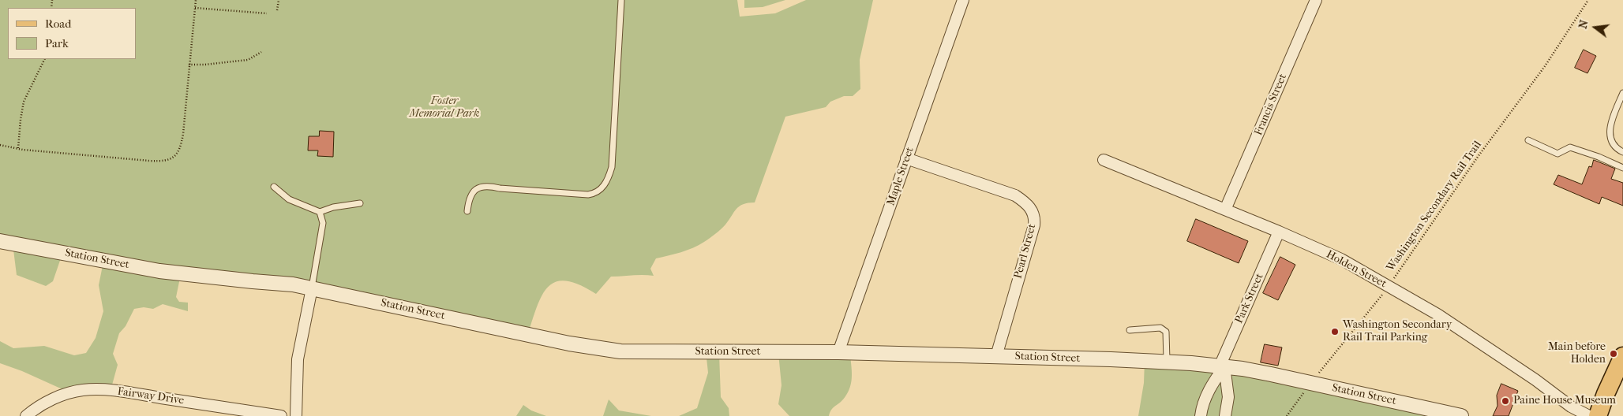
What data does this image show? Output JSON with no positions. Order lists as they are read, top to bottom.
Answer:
{
  "streets": {
    "street": [
      "Francis Street",
      "Maple Street",
      "Pearl Street",
      "Station Street",
      "Holden Street",
      "Park Street",
      "Fairway Drive"
    ],
    "path": ["Washington Secondary Rail Trail"]
  },
  "crossings": [
    ["Francis Street", "Holden Street"],
    ["Maple Street", "Pearl Street"],
    ["Maple Street", "Station Street"],
    ["Washington Secondary Rail Trail", "Station Street"],
    ["Washington Secondary Rail Trail", "Holden Street"],
    ["Pearl Street", "Station Street"],
    ["Station Street", "Park Street"],
    ["Holden Street", "Park Street"]
  ],
  "parks": ["Foster Memorial Park"],
  "places": ["Washington Secondary Rail Trail Parking", "Main before Holden", "Paine House Museum"],
  "legend": ["Road", "Park"],
  "north": "left"
}
